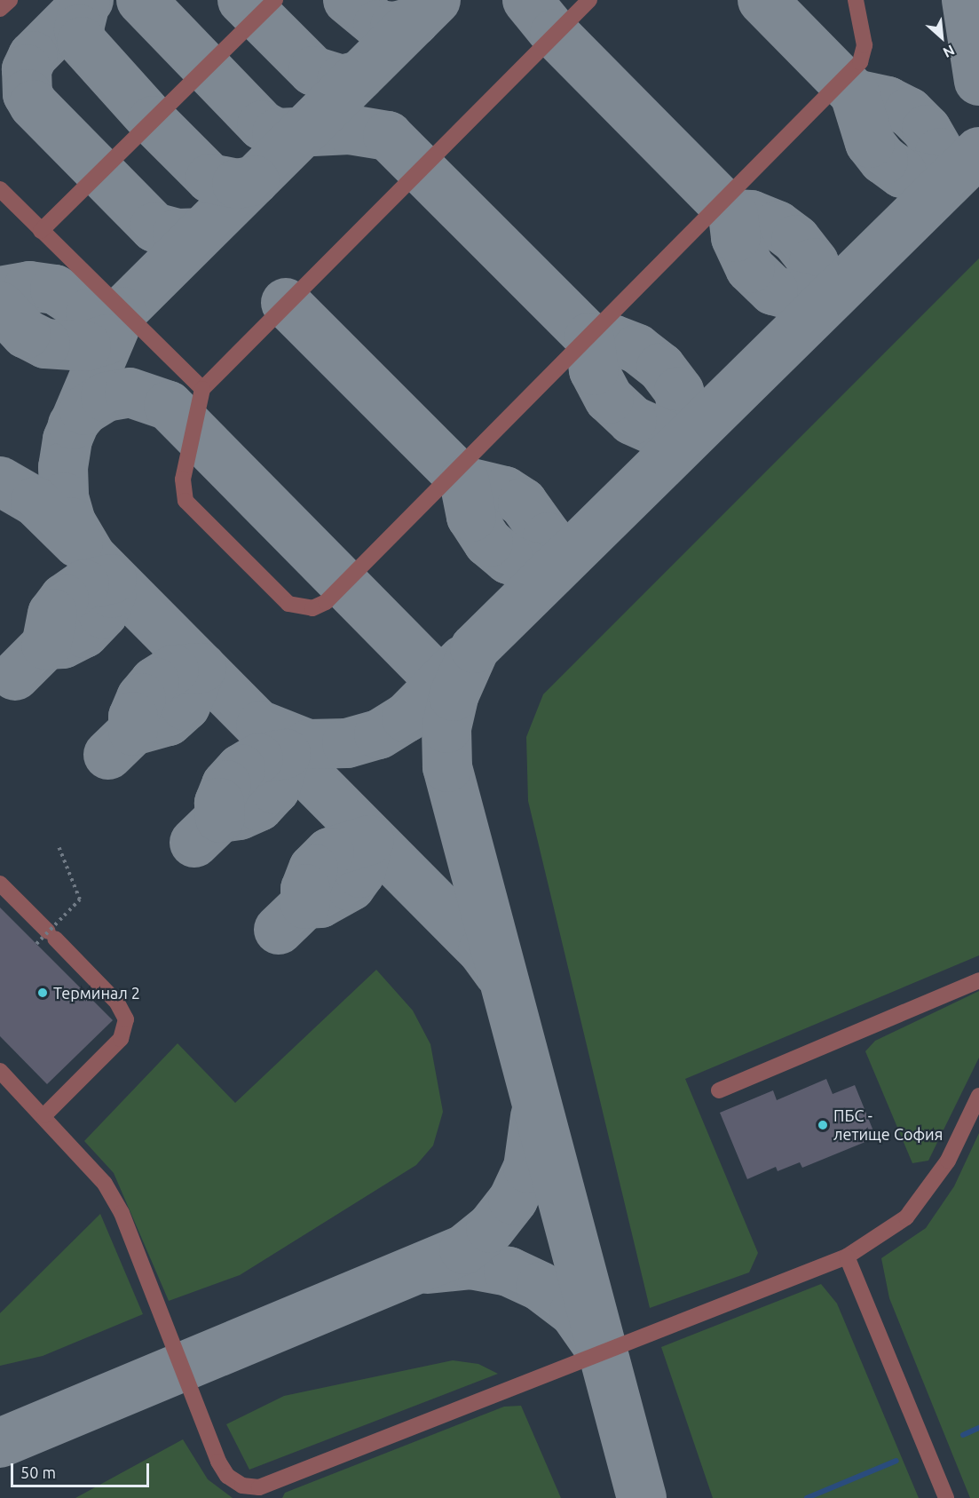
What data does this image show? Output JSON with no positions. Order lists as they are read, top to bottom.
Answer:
{
  "places": ["Терминал 2", "ПБС - летище София"],
  "scale_bar": "50 m",
  "north": "bottom right"
}
